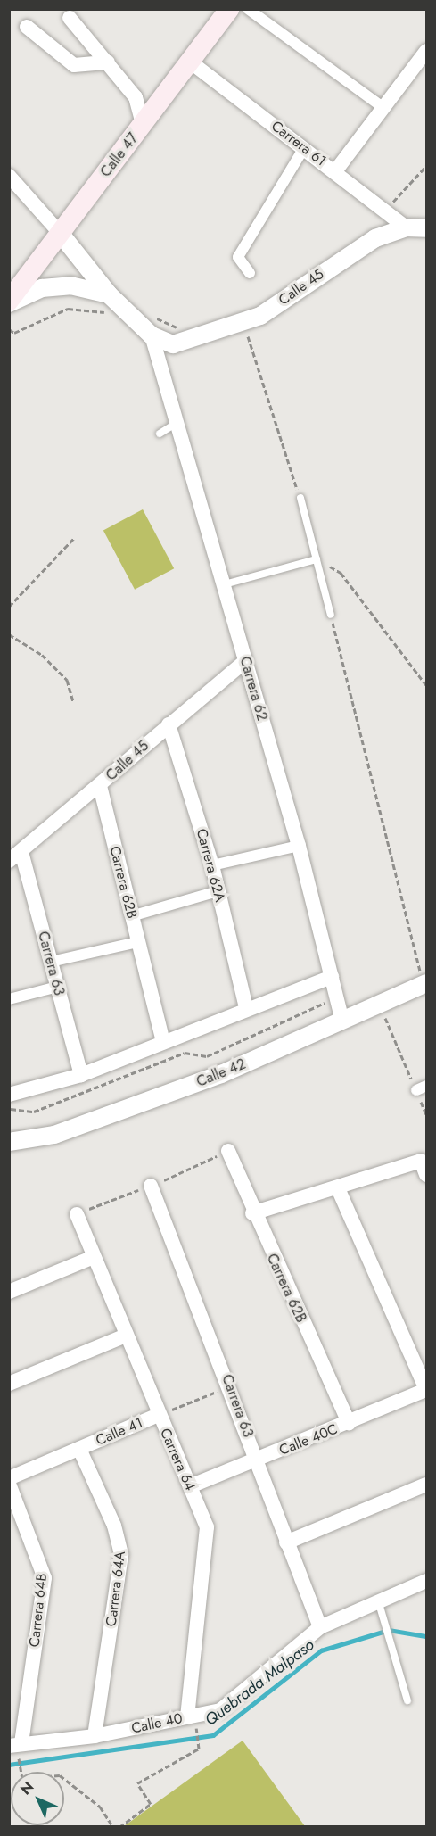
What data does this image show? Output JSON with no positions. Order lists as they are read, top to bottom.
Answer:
{
  "streets": {
    "main road": ["Calle 47"],
    "street": [
      "Carrera 61",
      "Calle 45",
      "Carrera 62",
      "Carrera 62A",
      "Carrera 62B",
      "Carrera 63",
      "Calle 42",
      "Calle 41",
      "Calle 40C",
      "Carrera 64",
      "Carrera 64A",
      "Carrera 64B",
      "Calle 40"
    ]
  },
  "crossings": [
    ["Carrera 61", "Calle 47"],
    ["Carrera 61", "Calle 45"],
    ["Calle 45", "Carrera 62"],
    ["Calle 45", "Carrera 62A"],
    ["Calle 45", "Carrera 62B"],
    ["Calle 45", "Carrera 63"],
    ["Carrera 62", "Calle 42"],
    ["Carrera 62B", "Calle 40C"],
    ["Carrera 63", "Calle 41"],
    ["Carrera 63", "Calle 40C"],
    ["Carrera 63", "Calle 40"],
    ["Calle 41", "Carrera 64"],
    ["Calle 41", "Carrera 64A"],
    ["Calle 40C", "Carrera 64"],
    ["Carrera 64", "Calle 40"],
    ["Carrera 64A", "Calle 40"],
    ["Carrera 64B", "Calle 40"]
  ],
  "water": ["Quebrada Malpaso"],
  "north": "top left"
}
